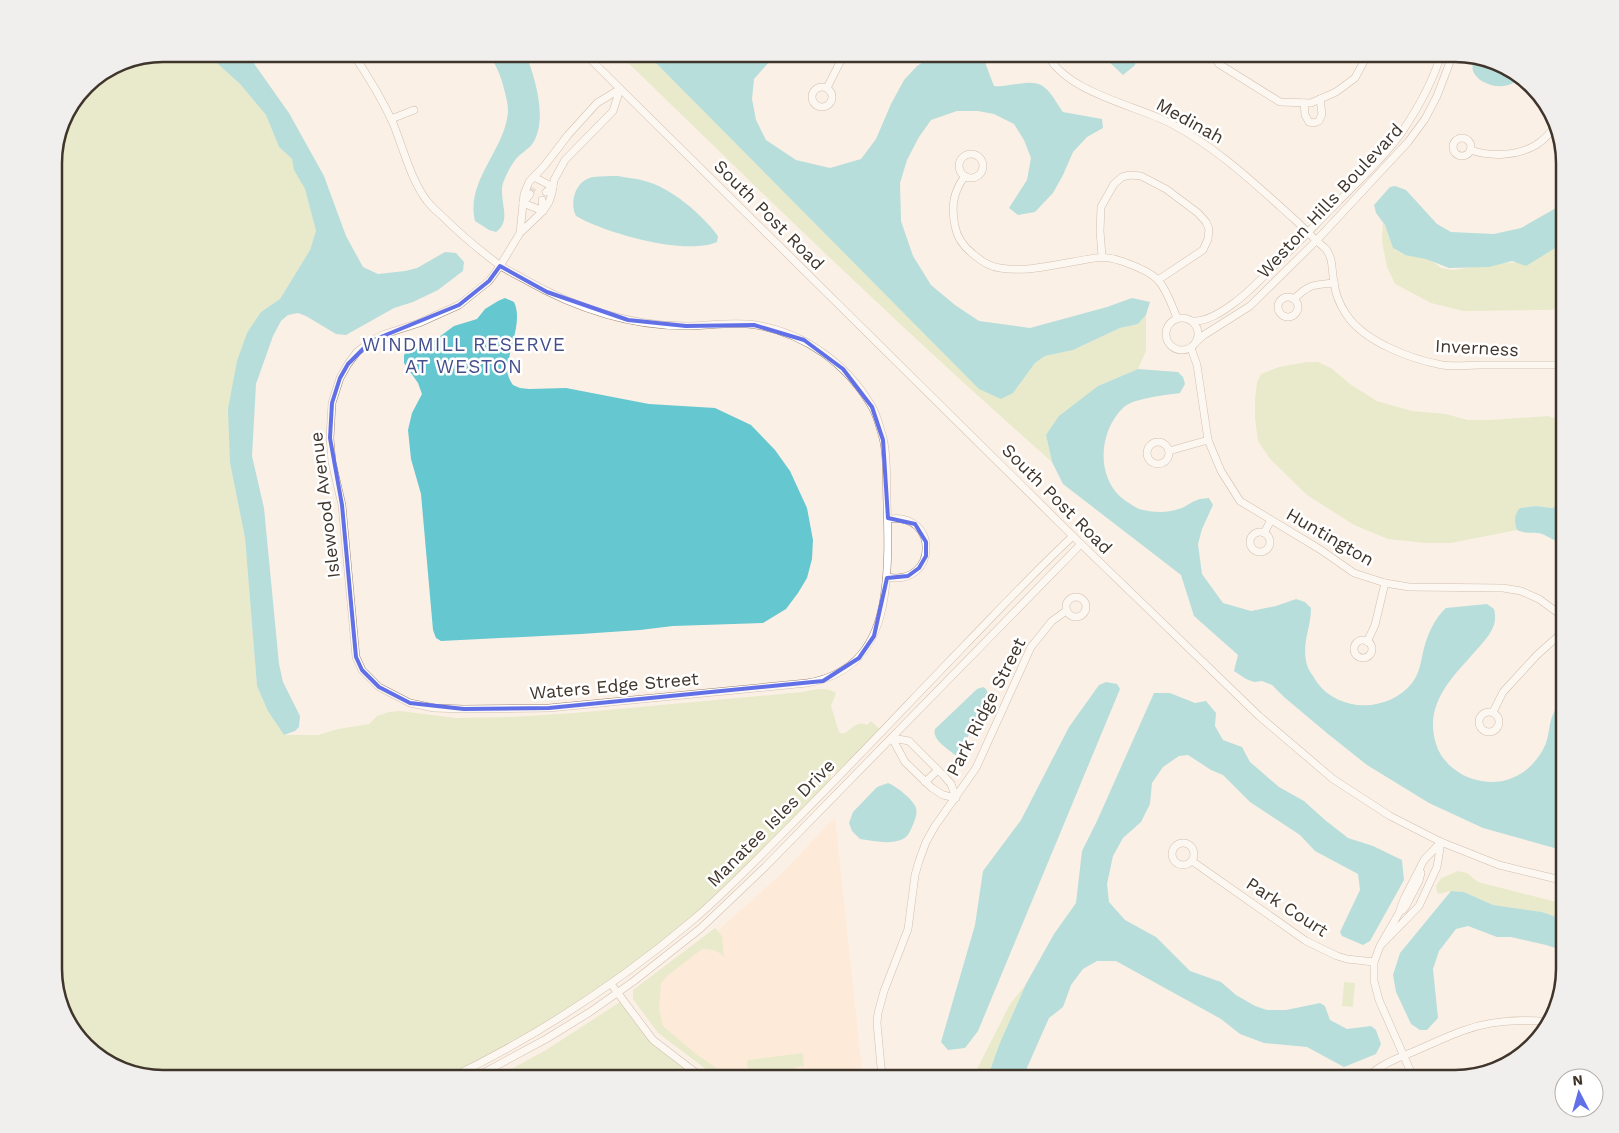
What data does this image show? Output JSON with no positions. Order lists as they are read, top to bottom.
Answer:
{
  "streets": {
    "street": [
      "Medinah",
      "Weston Hills Boulevard",
      "South Post Road",
      "Inverness",
      "Islewood Avenue",
      "Huntington",
      "Waters Edge Street",
      "Park Ridge Street",
      "Manatee Isles Drive",
      "Park Court"
    ]
  },
  "crossings": [
    ["Medinah", "Weston Hills Boulevard"],
    ["Medinah", "Inverness"],
    ["Weston Hills Boulevard", "Inverness"],
    ["Weston Hills Boulevard", "Huntington"],
    ["South Post Road", "Manatee Isles Drive"],
    ["Islewood Avenue", "Waters Edge Street"],
    ["Park Ridge Street", "Manatee Isles Drive"]
  ],
  "districts": ["WINDMILL RESERVE AT WESTON"],
  "north": "top"
}
